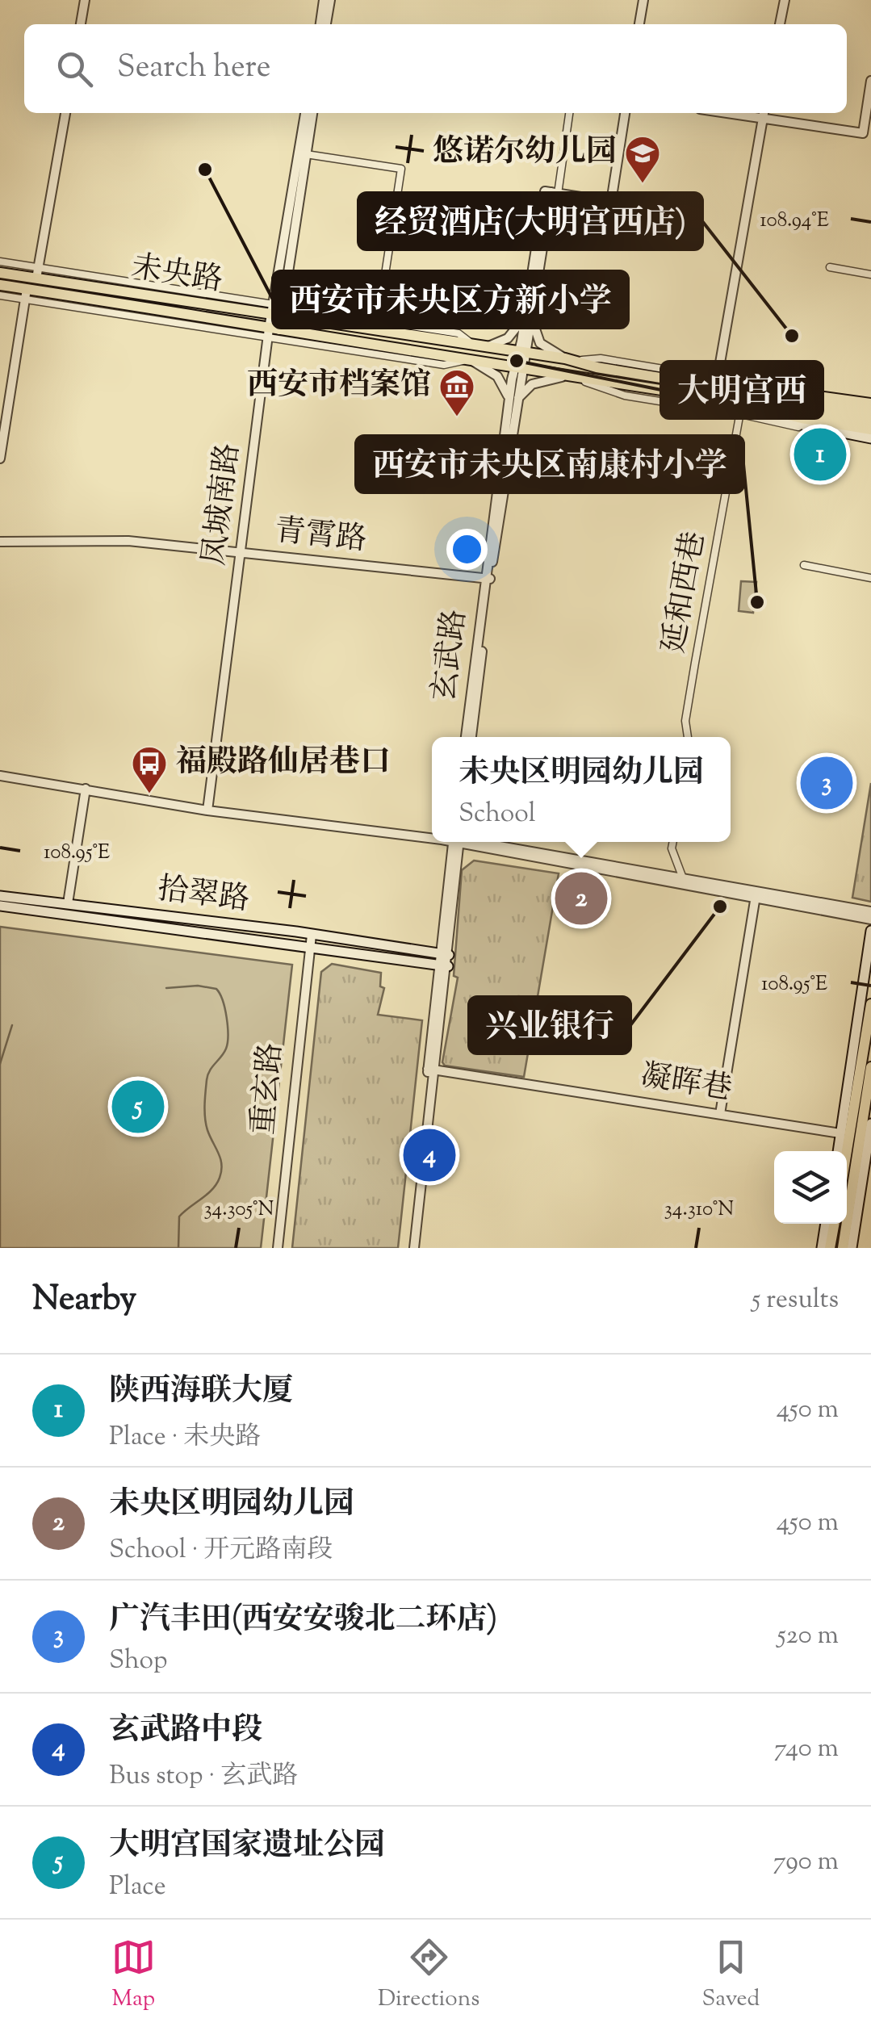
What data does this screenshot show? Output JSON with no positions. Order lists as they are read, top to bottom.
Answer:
{
  "streets": {
    "main road": ["未央路", "拾翠路"],
    "street": [
      "凤城南路",
      "青霄路",
      "延和西巷",
      "玄武路",
      "凝晖巷",
      "重玄路"
    ]
  },
  "crossings": [
    ["未央路", "凤城南路"],
    ["未央路", "延和西巷"],
    ["未央路", "玄武路"],
    ["凤城南路", "青霄路"],
    ["青霄路", "玄武路"],
    ["拾翠路", "重玄路"]
  ],
  "places": {
    "other": [
      "西安市未央区方新小学",
      "经贸酒店(大明宫西店)",
      "大明宫西",
      "西安市未央区南康村小学",
      "兴业银行"
    ],
    "school or university": ["悠诺尔幼儿园"],
    "museum": ["西安市档案馆"],
    "bus stop": ["福殿路仙居巷口"]
  },
  "page": {
    "search": "Search here",
    "pins": [
      "1",
      "3",
      "2",
      "5",
      "4"
    ],
    "popup": ["未央区明园幼儿园", "School"],
    "heading": ["Nearby", "5 results"],
    "list": [
      {
        "mark": "1",
        "name": "陕西海联大厦",
        "note": "Place · 未央路",
        "value": "450 m"
      },
      {
        "mark": "2",
        "name": "未央区明园幼儿园",
        "note": "School · 开元路南段",
        "value": "450 m"
      },
      {
        "mark": "3",
        "name": "广汽丰田(西安安骏北二环店)",
        "note": "Shop",
        "value": "520 m"
      },
      {
        "mark": "4",
        "name": "玄武路中段",
        "note": "Bus stop · 玄武路",
        "value": "740 m"
      },
      {
        "mark": "5",
        "name": "大明宫国家遗址公园",
        "note": "Place",
        "value": "790 m"
      }
    ],
    "nav": ["Map", "Directions", "Saved"]
  },
  "coordinates": [
    "108.94°E",
    "108.95°E",
    "34.305°N",
    "34.310°N"
  ]
}
